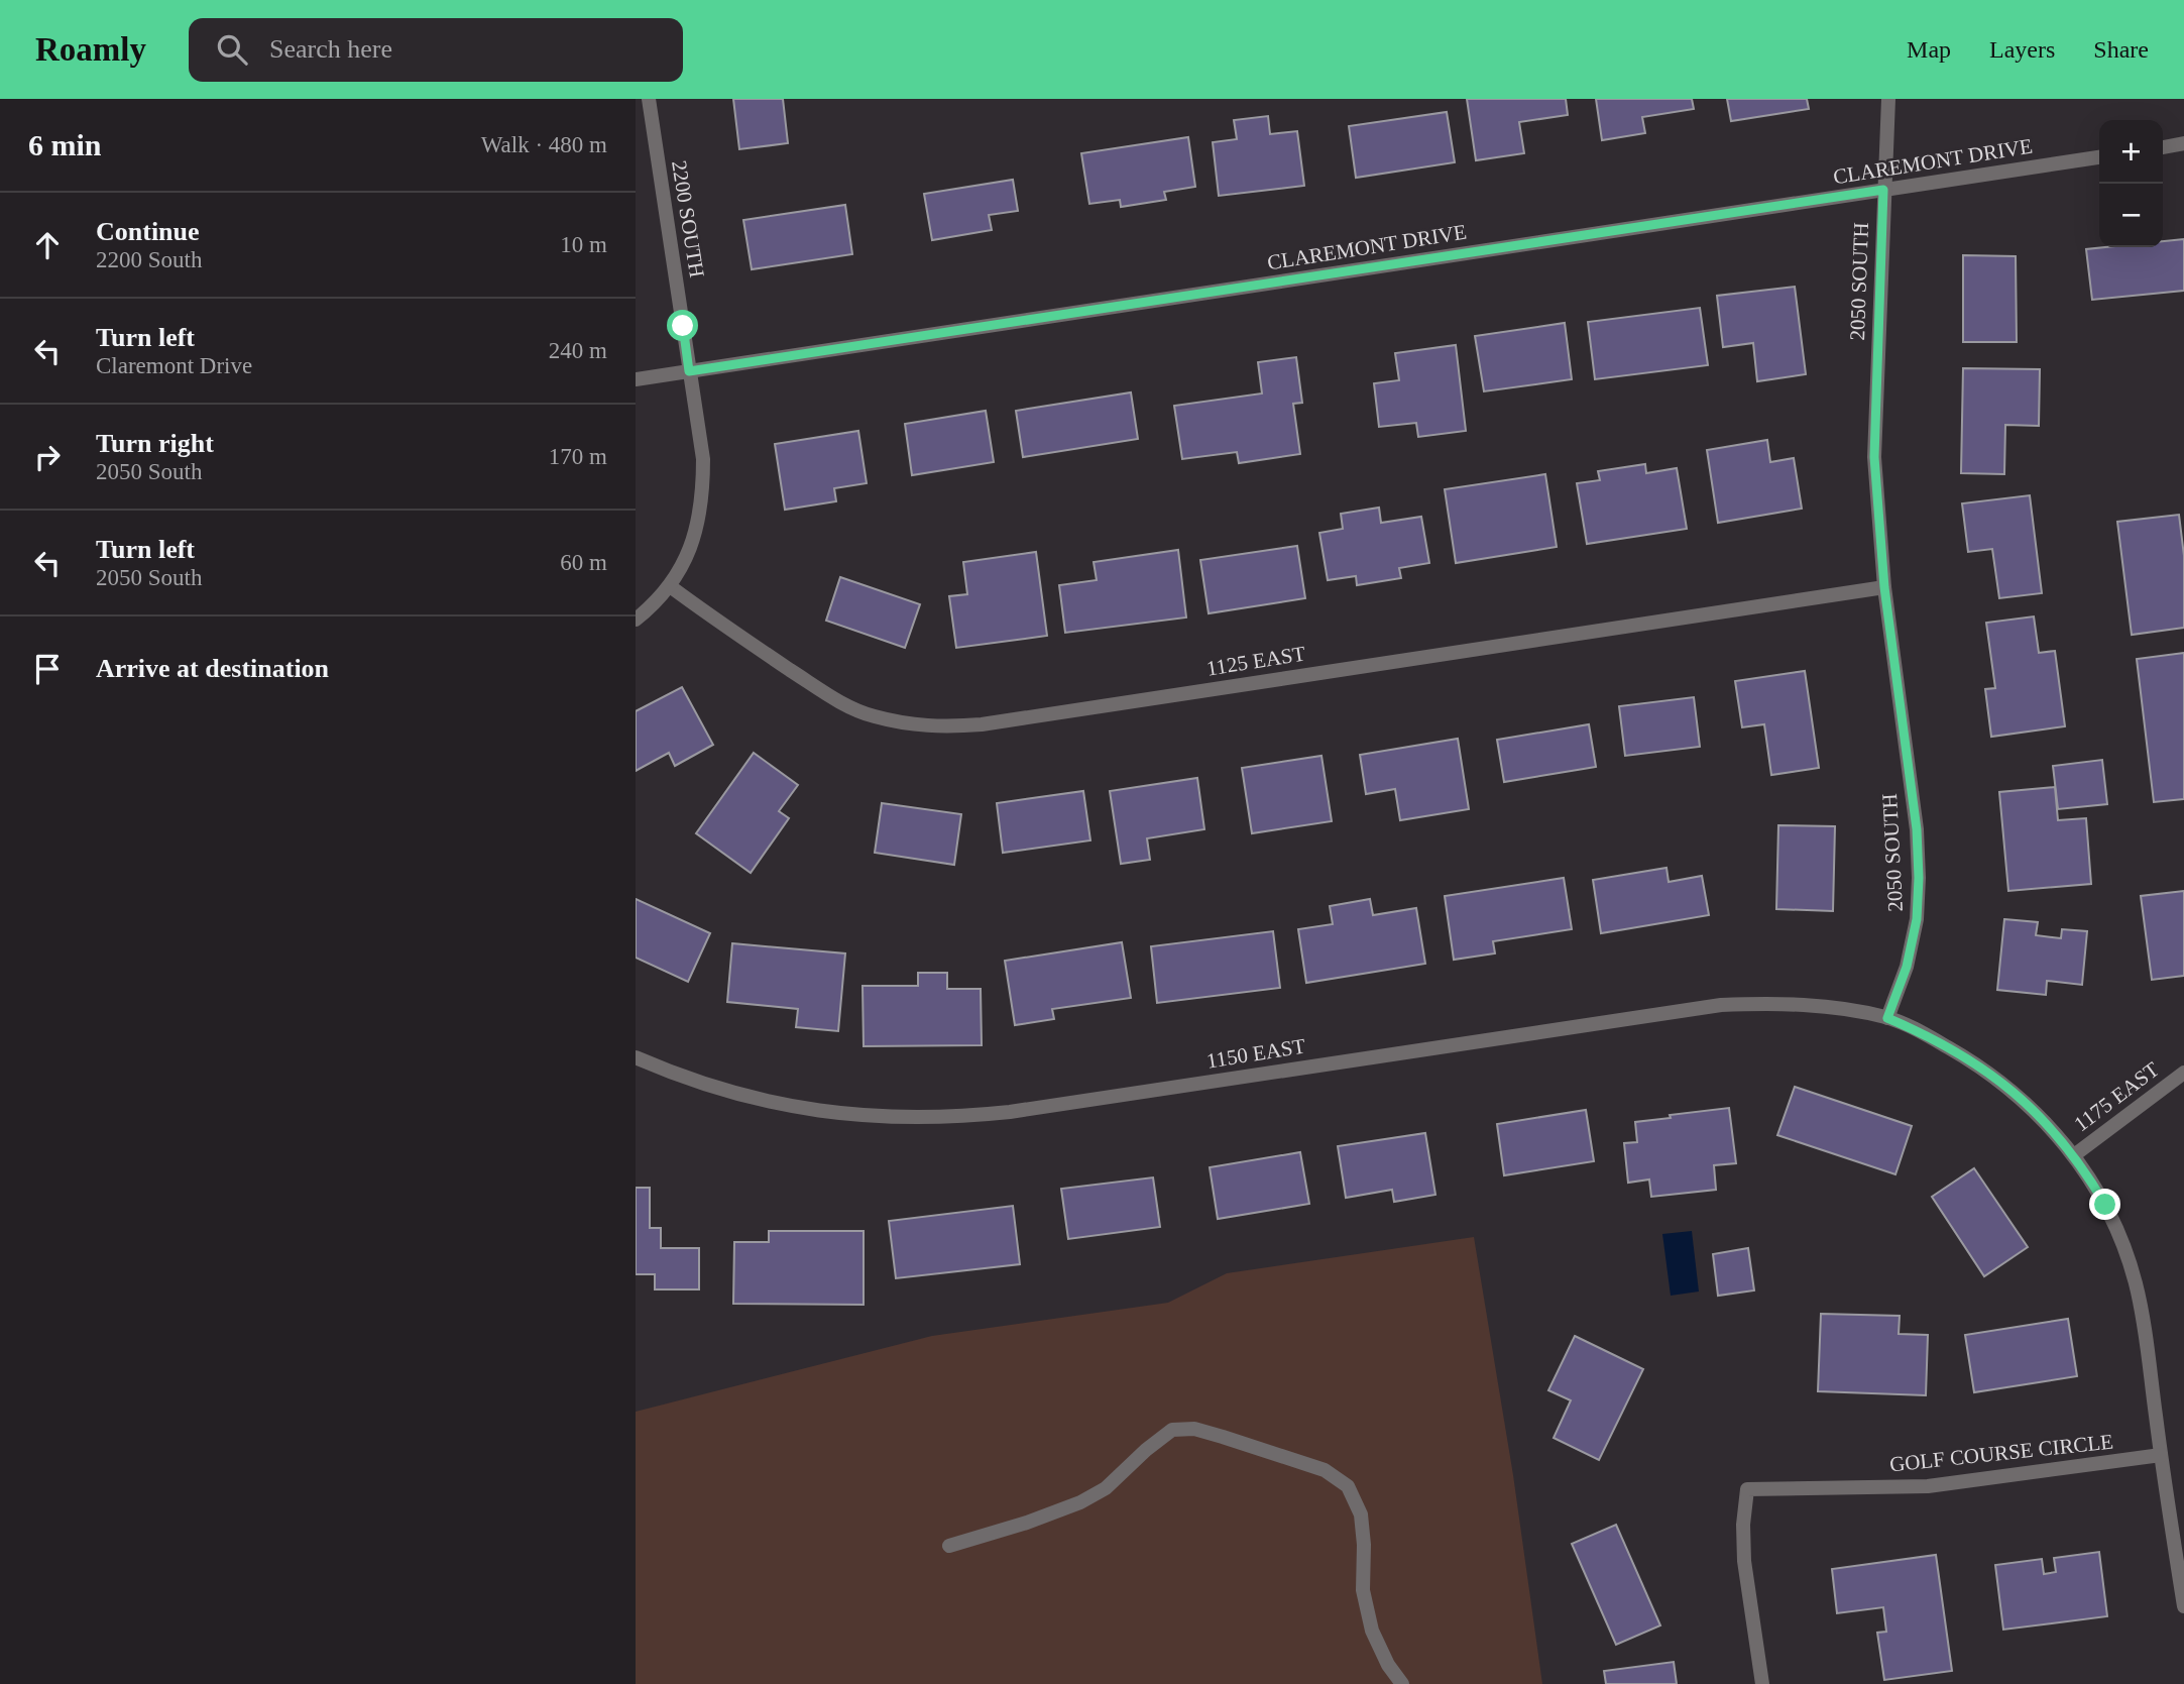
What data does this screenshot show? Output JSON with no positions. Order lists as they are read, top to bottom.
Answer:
{
  "streets": {
    "street": [
      "CLAREMONT DRIVE",
      "2200 SOUTH",
      "2050 SOUTH",
      "1125 EAST",
      "1150 EAST",
      "1175 EAST",
      "GOLF COURSE CIRCLE"
    ]
  },
  "crossings": [
    ["CLAREMONT DRIVE", "2200 SOUTH"],
    ["CLAREMONT DRIVE", "2050 SOUTH"],
    ["2200 SOUTH", "1125 EAST"],
    ["2050 SOUTH", "1125 EAST"],
    ["2050 SOUTH", "1150 EAST"]
  ],
  "page": {
    "header": "Roamly",
    "search": "Search here",
    "nav": ["Map", "Layers", "Share"],
    "heading": ["6 min", "Walk · 480 m"],
    "map_buttons": ["+", "−"],
    "list": [
      ["Continue", "2200 South", "10 m"],
      ["Turn left", "Claremont Drive", "240 m"],
      ["Turn right", "2050 South", "170 m"],
      ["Turn left", "2050 South", "60 m"],
      "Arrive at destination"
    ]
  }
}
